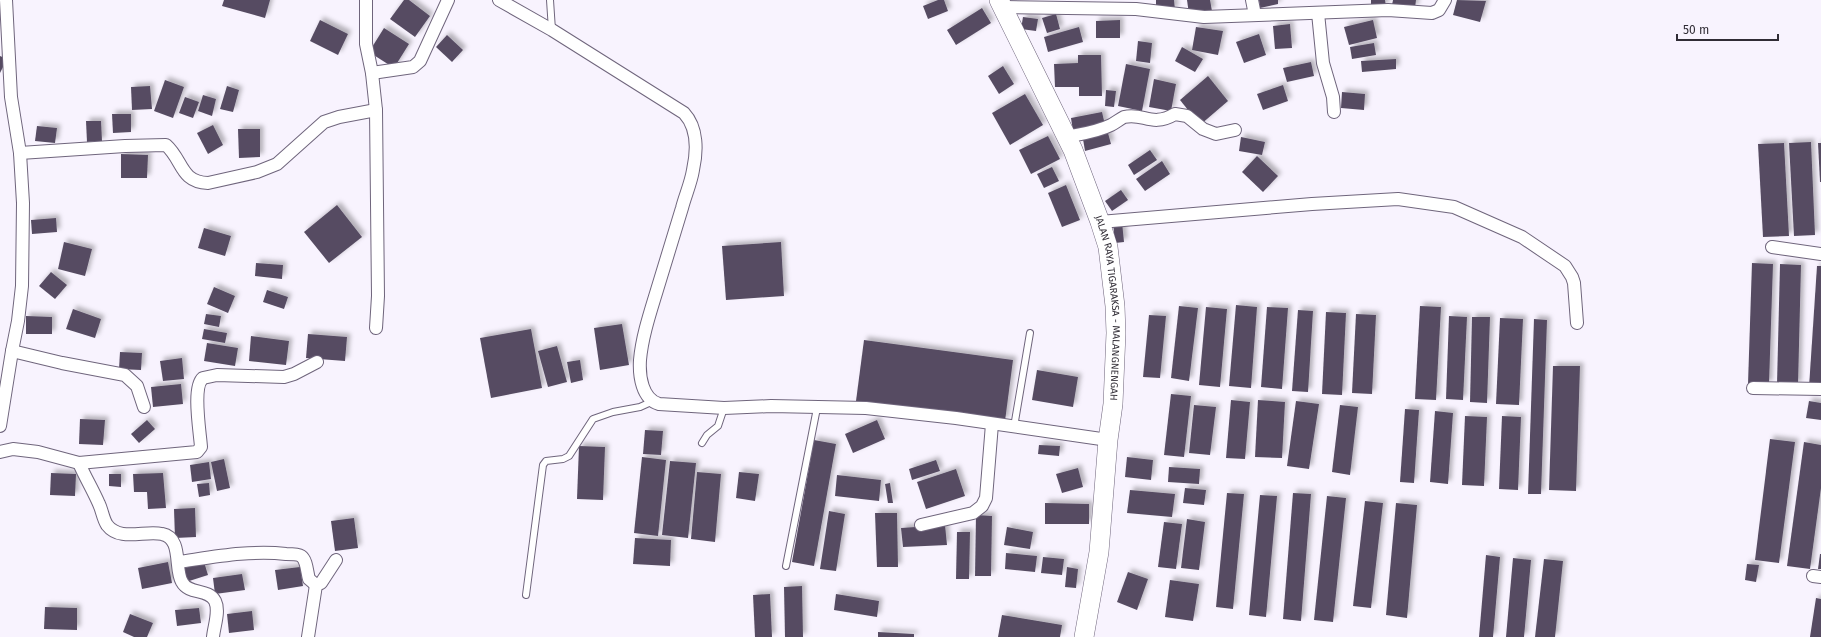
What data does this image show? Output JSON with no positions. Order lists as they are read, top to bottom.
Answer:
{
  "streets": {
    "main road": ["JALAN RAYA TIGARAKSA - MALANGNENGAH"]
  },
  "scale_bar": "50 m"
}
